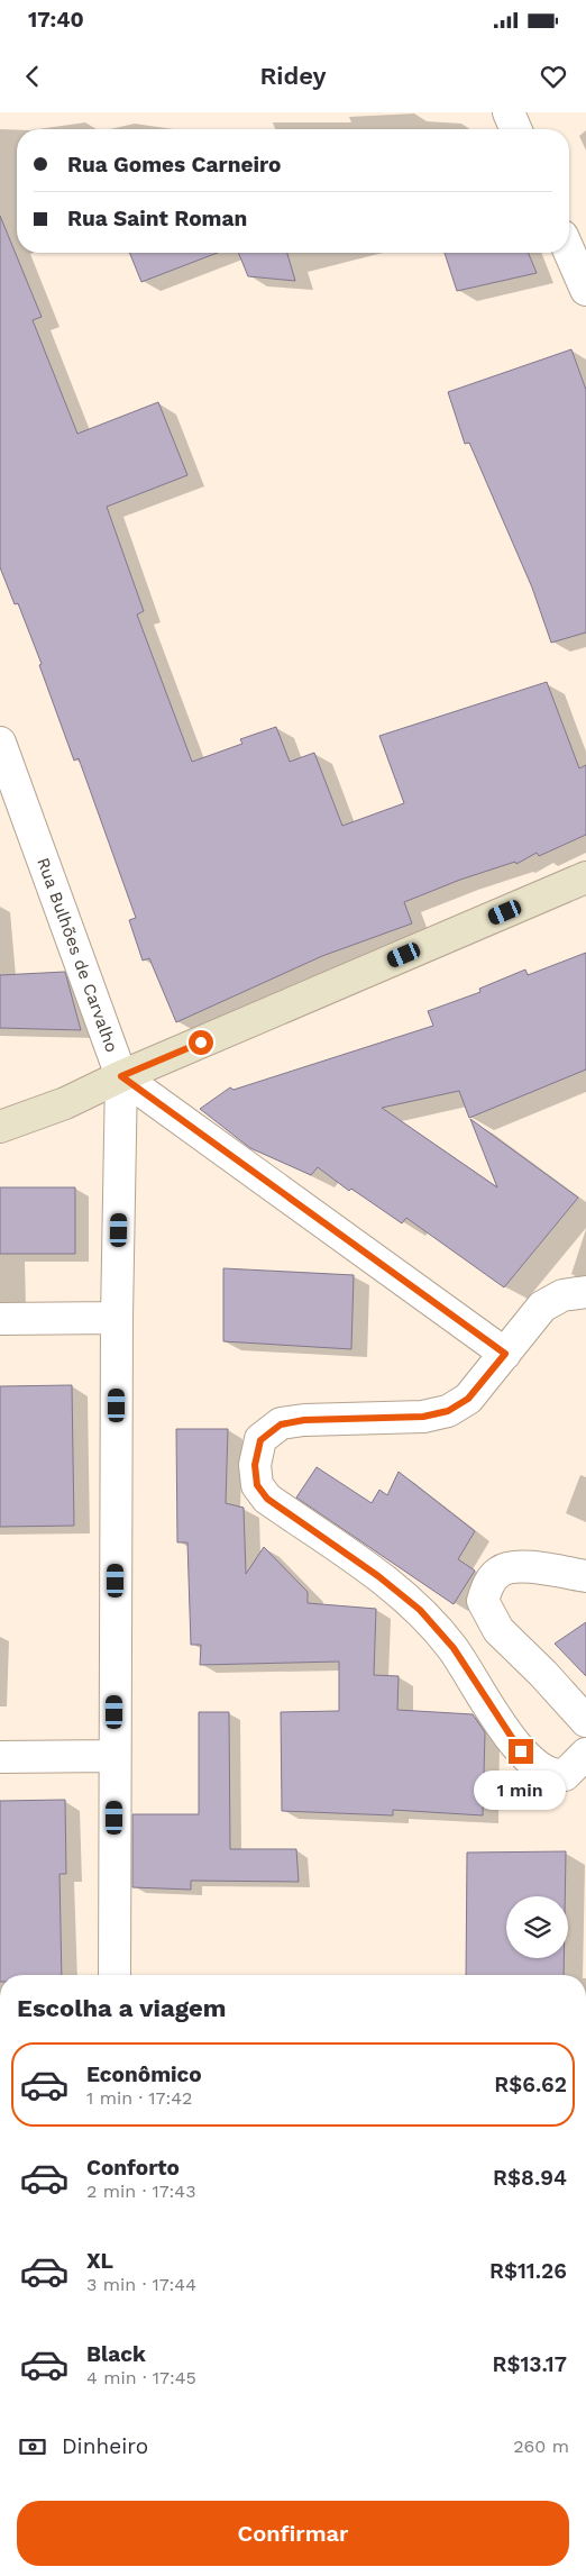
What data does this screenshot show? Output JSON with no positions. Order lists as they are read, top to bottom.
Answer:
{
  "streets": {
    "street": ["Rua Bulhões de Carvalho"]
  },
  "page": {
    "status": "17:40",
    "header": "Ridey",
    "banner": ["Rua Gomes Carneiro", "Rua Saint Roman"],
    "bubble": "1 min",
    "heading": "Escolha a viagem",
    "list": [
      {
        "name": "Econômico",
        "note": "1 min · 17:42",
        "value": "R$6.62"
      },
      {
        "name": "Conforto",
        "note": "2 min · 17:43",
        "value": "R$8.94"
      },
      {
        "name": "XL",
        "note": "3 min · 17:44",
        "value": "R$11.26"
      },
      {
        "name": "Black",
        "note": "4 min · 17:45",
        "value": "R$13.17"
      }
    ],
    "pay": ["Dinheiro", "260 m"],
    "buttons": "Confirmar"
  }
}
